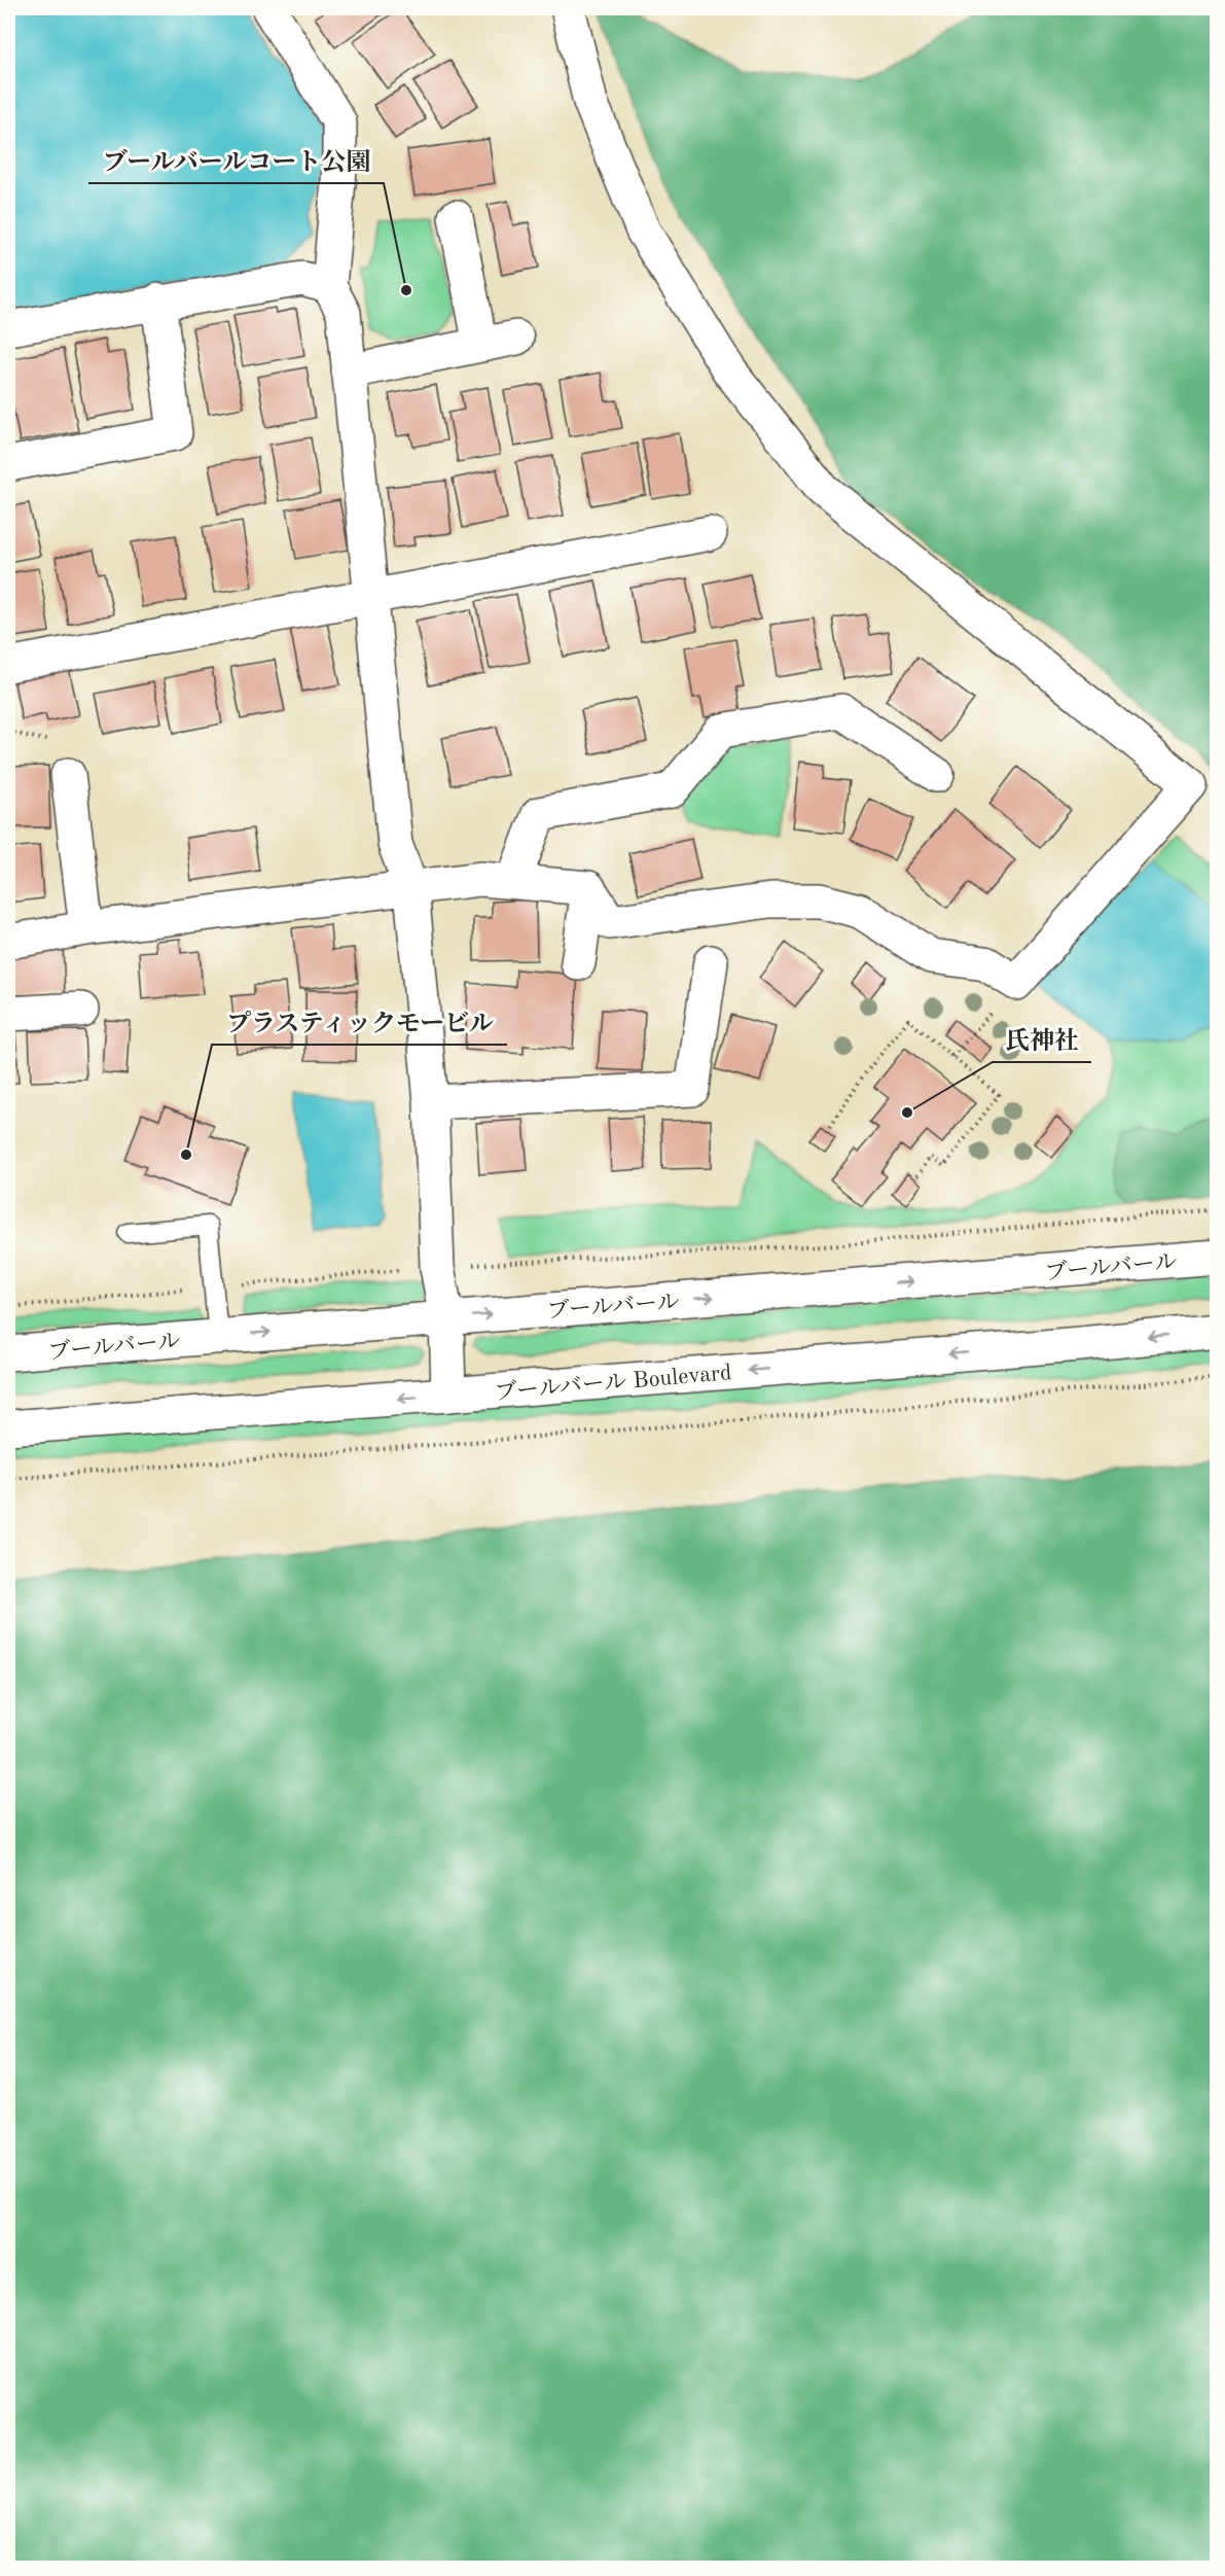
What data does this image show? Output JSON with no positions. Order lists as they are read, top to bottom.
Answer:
{
  "streets": {
    "street": ["ブールバール", "ブールバール Boulevard"]
  },
  "one_way": ["ブールバール", "ブールバール Boulevard"],
  "places": ["ブールバールコート公園", "氏神社", "プラスティックモービル"]
}
